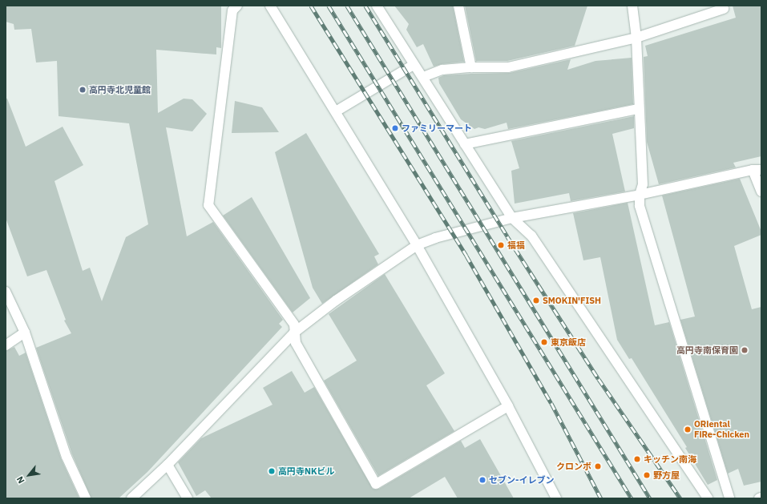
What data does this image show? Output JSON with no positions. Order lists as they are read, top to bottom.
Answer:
{
  "places": [
    "高円寺北児童館",
    "ファミリーマート",
    "福福",
    "SMOKIN'FISH",
    "東京飯店",
    "高円寺南保育園",
    "ORiental FiRe-Chicken",
    "キッチン南海",
    "クロンボ",
    "高円寺NKビル",
    "野方屋",
    "セブン-イレブン"
  ],
  "north": "bottom left"
}
